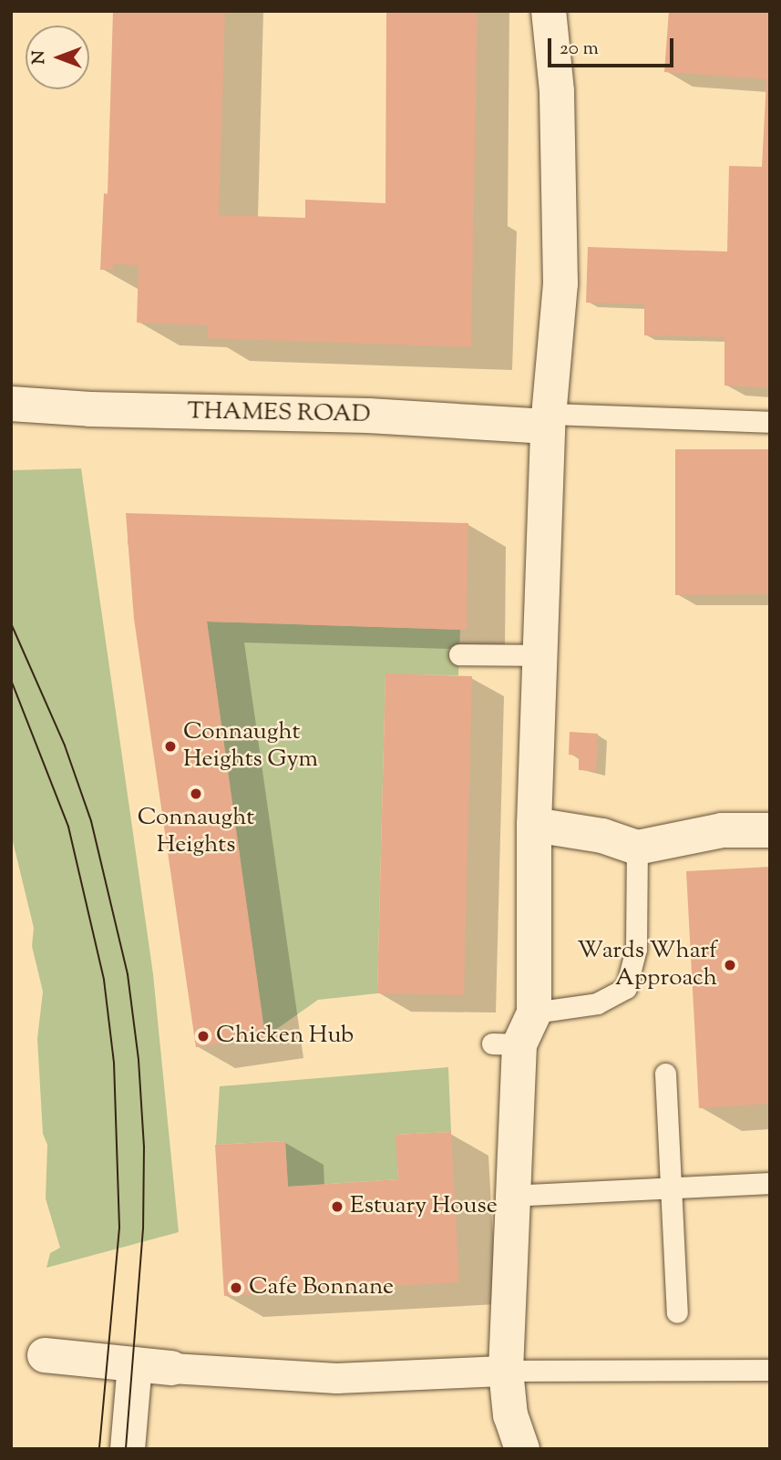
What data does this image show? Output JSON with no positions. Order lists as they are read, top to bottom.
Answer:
{
  "streets": {
    "street": ["THAMES ROAD"]
  },
  "places": [
    "Connaught Heights Gym",
    "Connaught Heights",
    "Wards Wharf Approach",
    "Chicken Hub",
    "Estuary House",
    "Cafe Bonnane"
  ],
  "scale_bar": "20 m",
  "north": "left"
}
